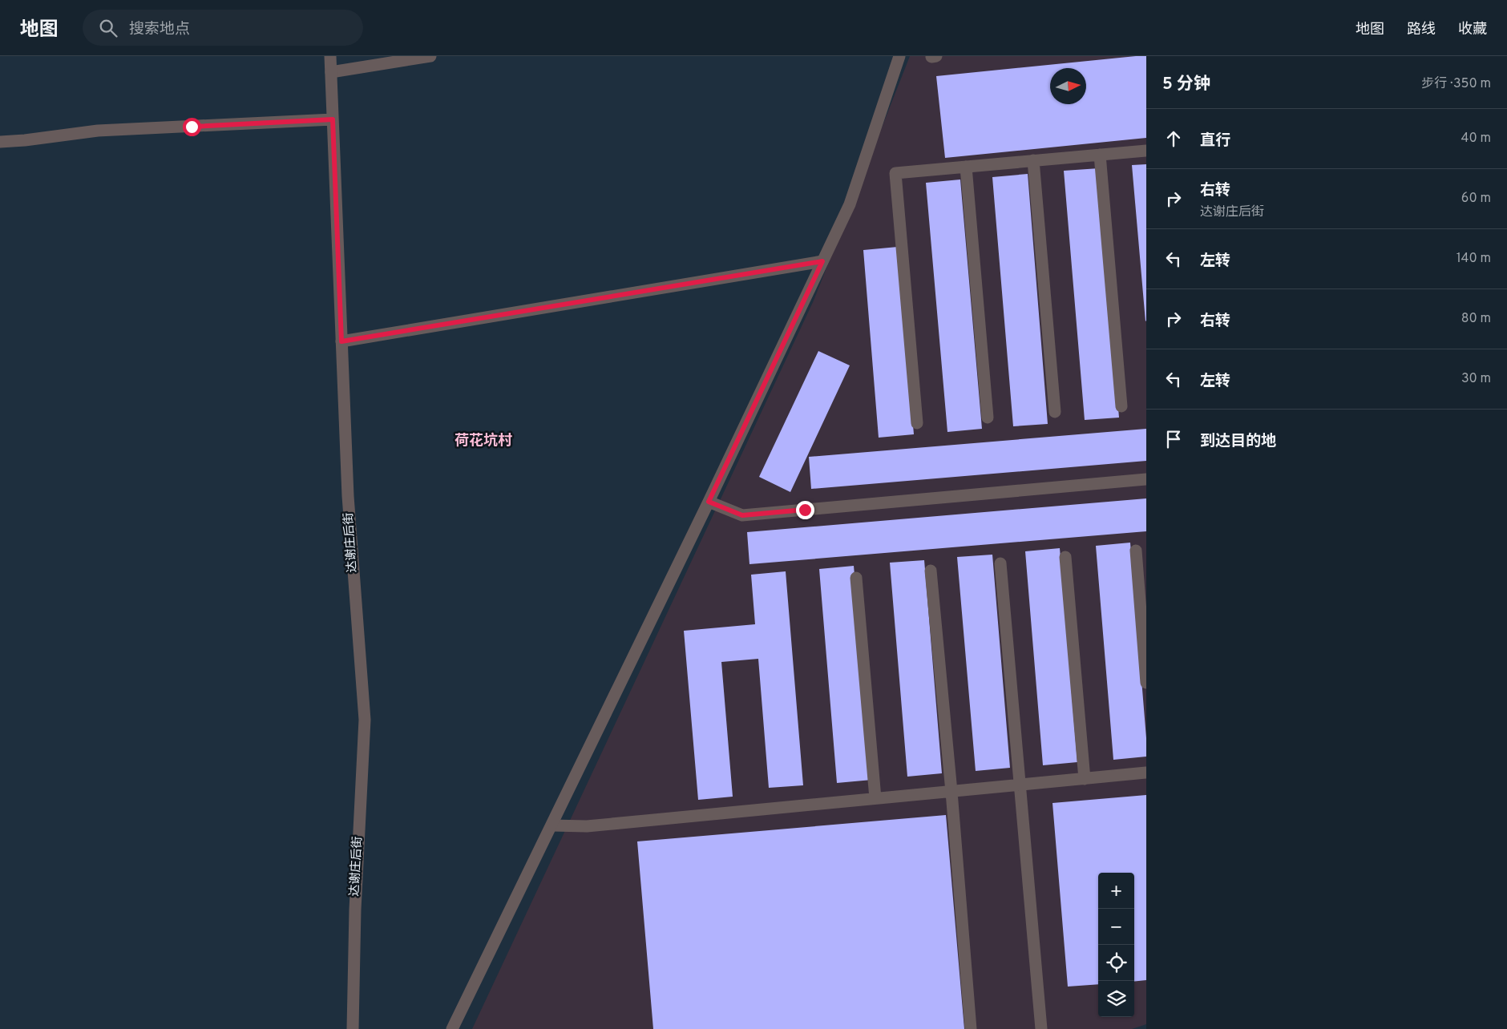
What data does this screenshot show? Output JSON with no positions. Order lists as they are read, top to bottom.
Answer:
{
  "streets": {
    "street": ["达谢庄后街"]
  },
  "districts": ["荷花坑村"],
  "north": "right",
  "page": {
    "header": "地图",
    "search": "搜索地点",
    "nav": ["地图", "路线", "收藏"],
    "heading": ["5 分钟", "步行 · 350 m"],
    "list": [
      ["直行", "40 m"],
      ["右转", "达谢庄后街", "60 m"],
      ["左转", "140 m"],
      ["右转", "80 m"],
      ["左转", "30 m"],
      "到达目的地"
    ],
    "map_buttons": ["+", "−"]
  }
}
